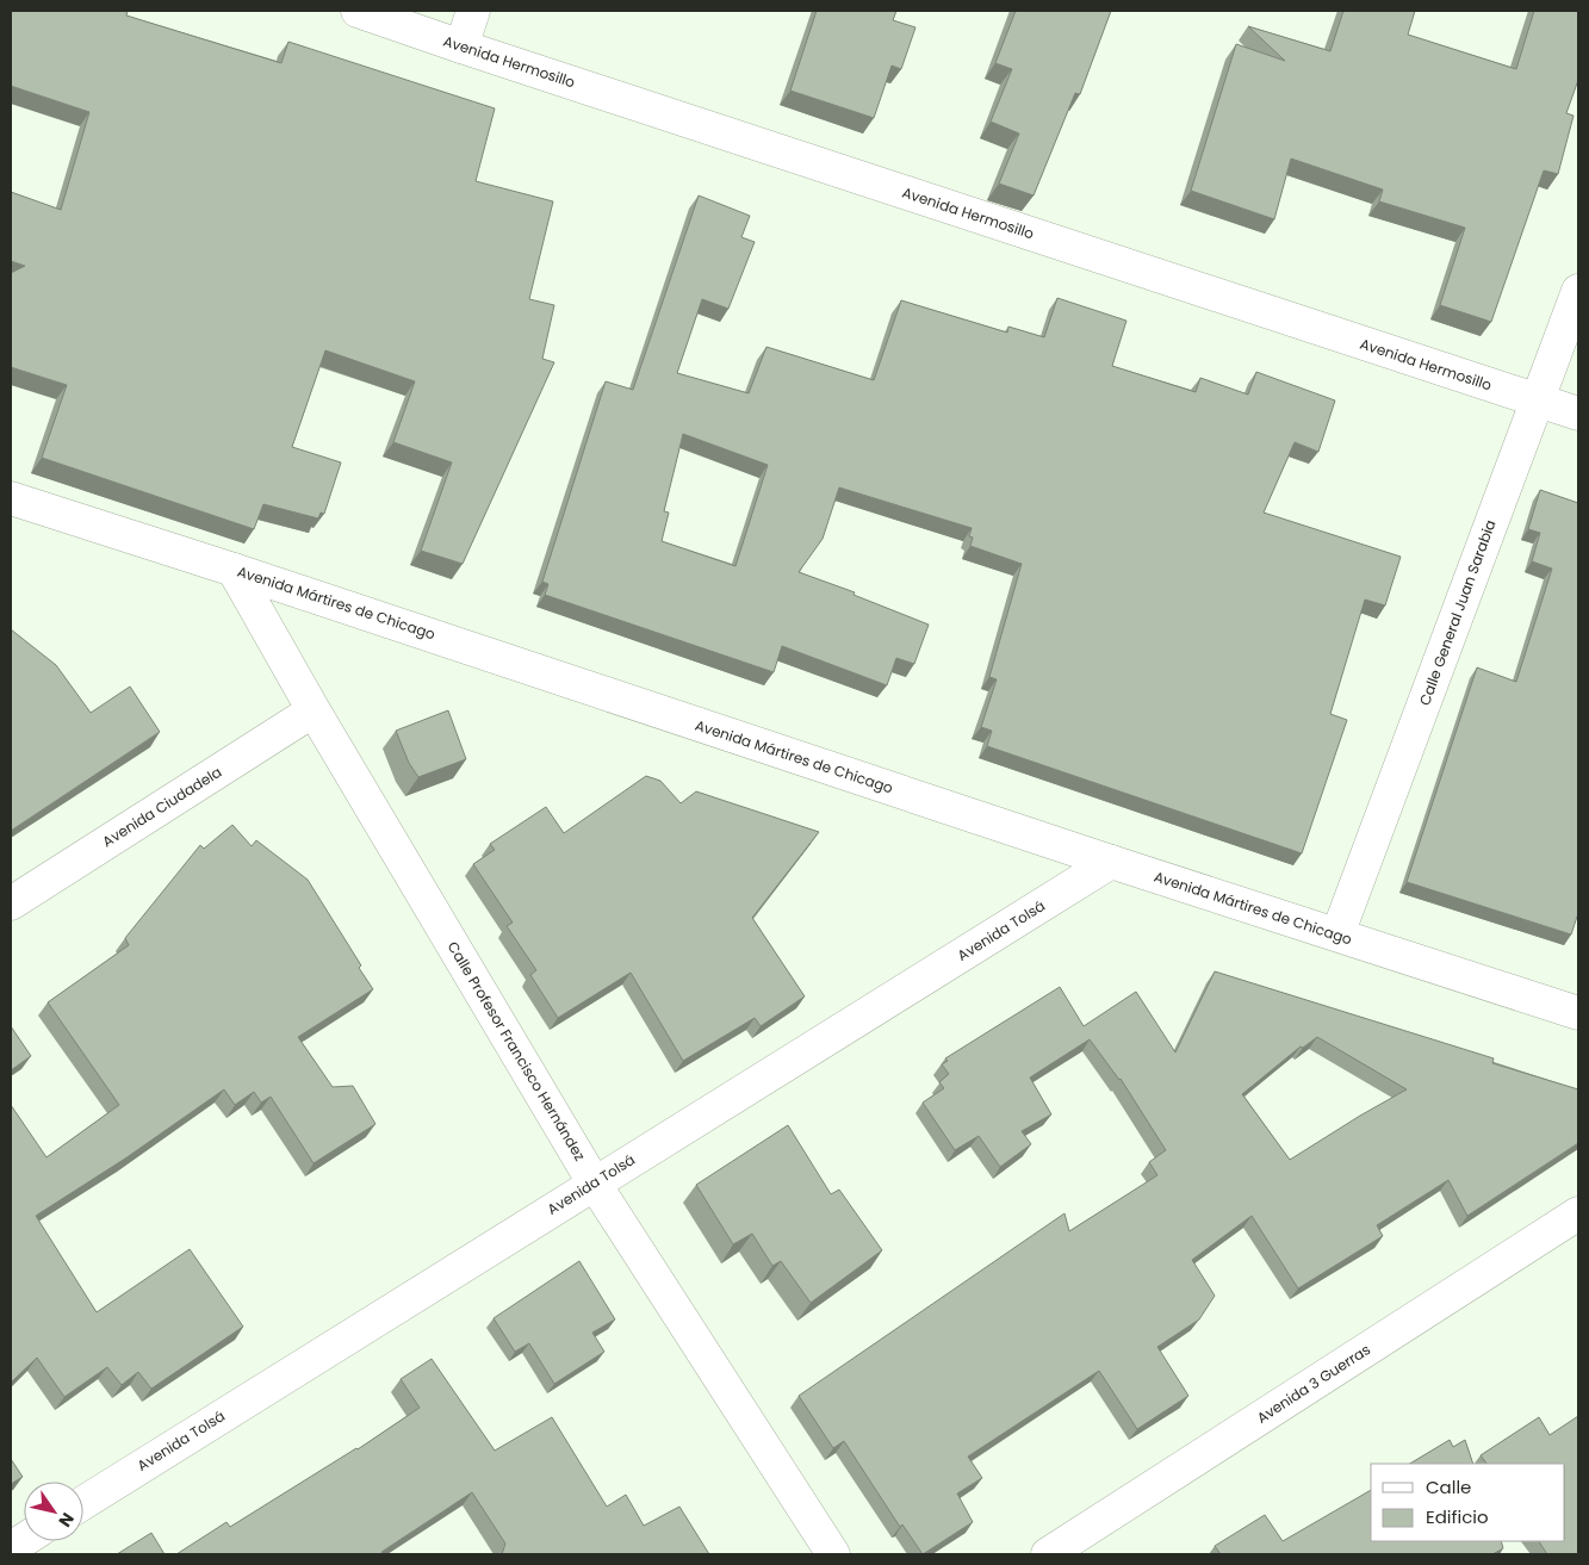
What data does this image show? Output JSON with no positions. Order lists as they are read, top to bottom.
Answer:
{
  "streets": {
    "street": [
      "Avenida Hermosillo",
      "Avenida Mártires de Chicago",
      "Calle General Juan Sarabia",
      "Avenida Ciudadela",
      "Avenida Tolsá",
      "Calle Profesor Francisco Hernández",
      "Avenida 3 Guerras"
    ]
  },
  "crossings": [
    ["Avenida Hermosillo", "Calle General Juan Sarabia"],
    ["Avenida Mártires de Chicago", "Calle General Juan Sarabia"],
    ["Avenida Mártires de Chicago", "Avenida Tolsá"],
    ["Avenida Mártires de Chicago", "Calle Profesor Francisco Hernández"],
    ["Avenida Ciudadela", "Calle Profesor Francisco Hernández"],
    ["Avenida Tolsá", "Calle Profesor Francisco Hernández"]
  ],
  "legend": ["Calle", "Edificio"],
  "north": "bottom right"
}
